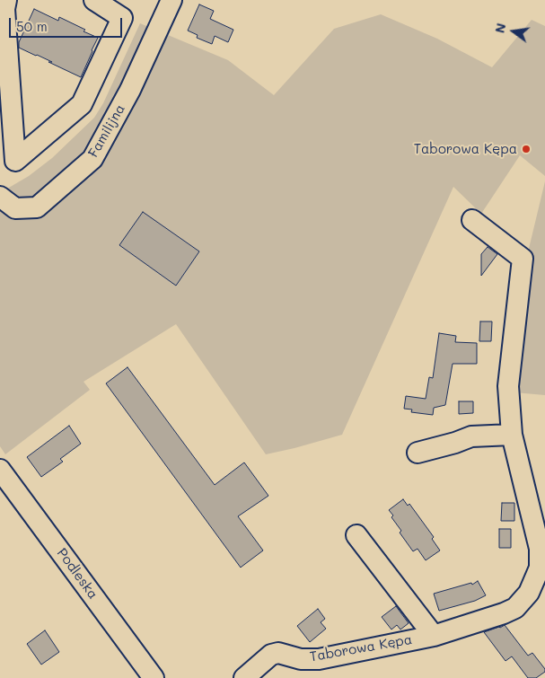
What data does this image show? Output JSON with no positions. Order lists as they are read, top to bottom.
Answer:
{
  "streets": {
    "street": ["Familijna", "Podleska", "Taborowa Kępa"]
  },
  "places": ["Taborowa Kępa"],
  "scale_bar": "50 m",
  "north": "left"
}
